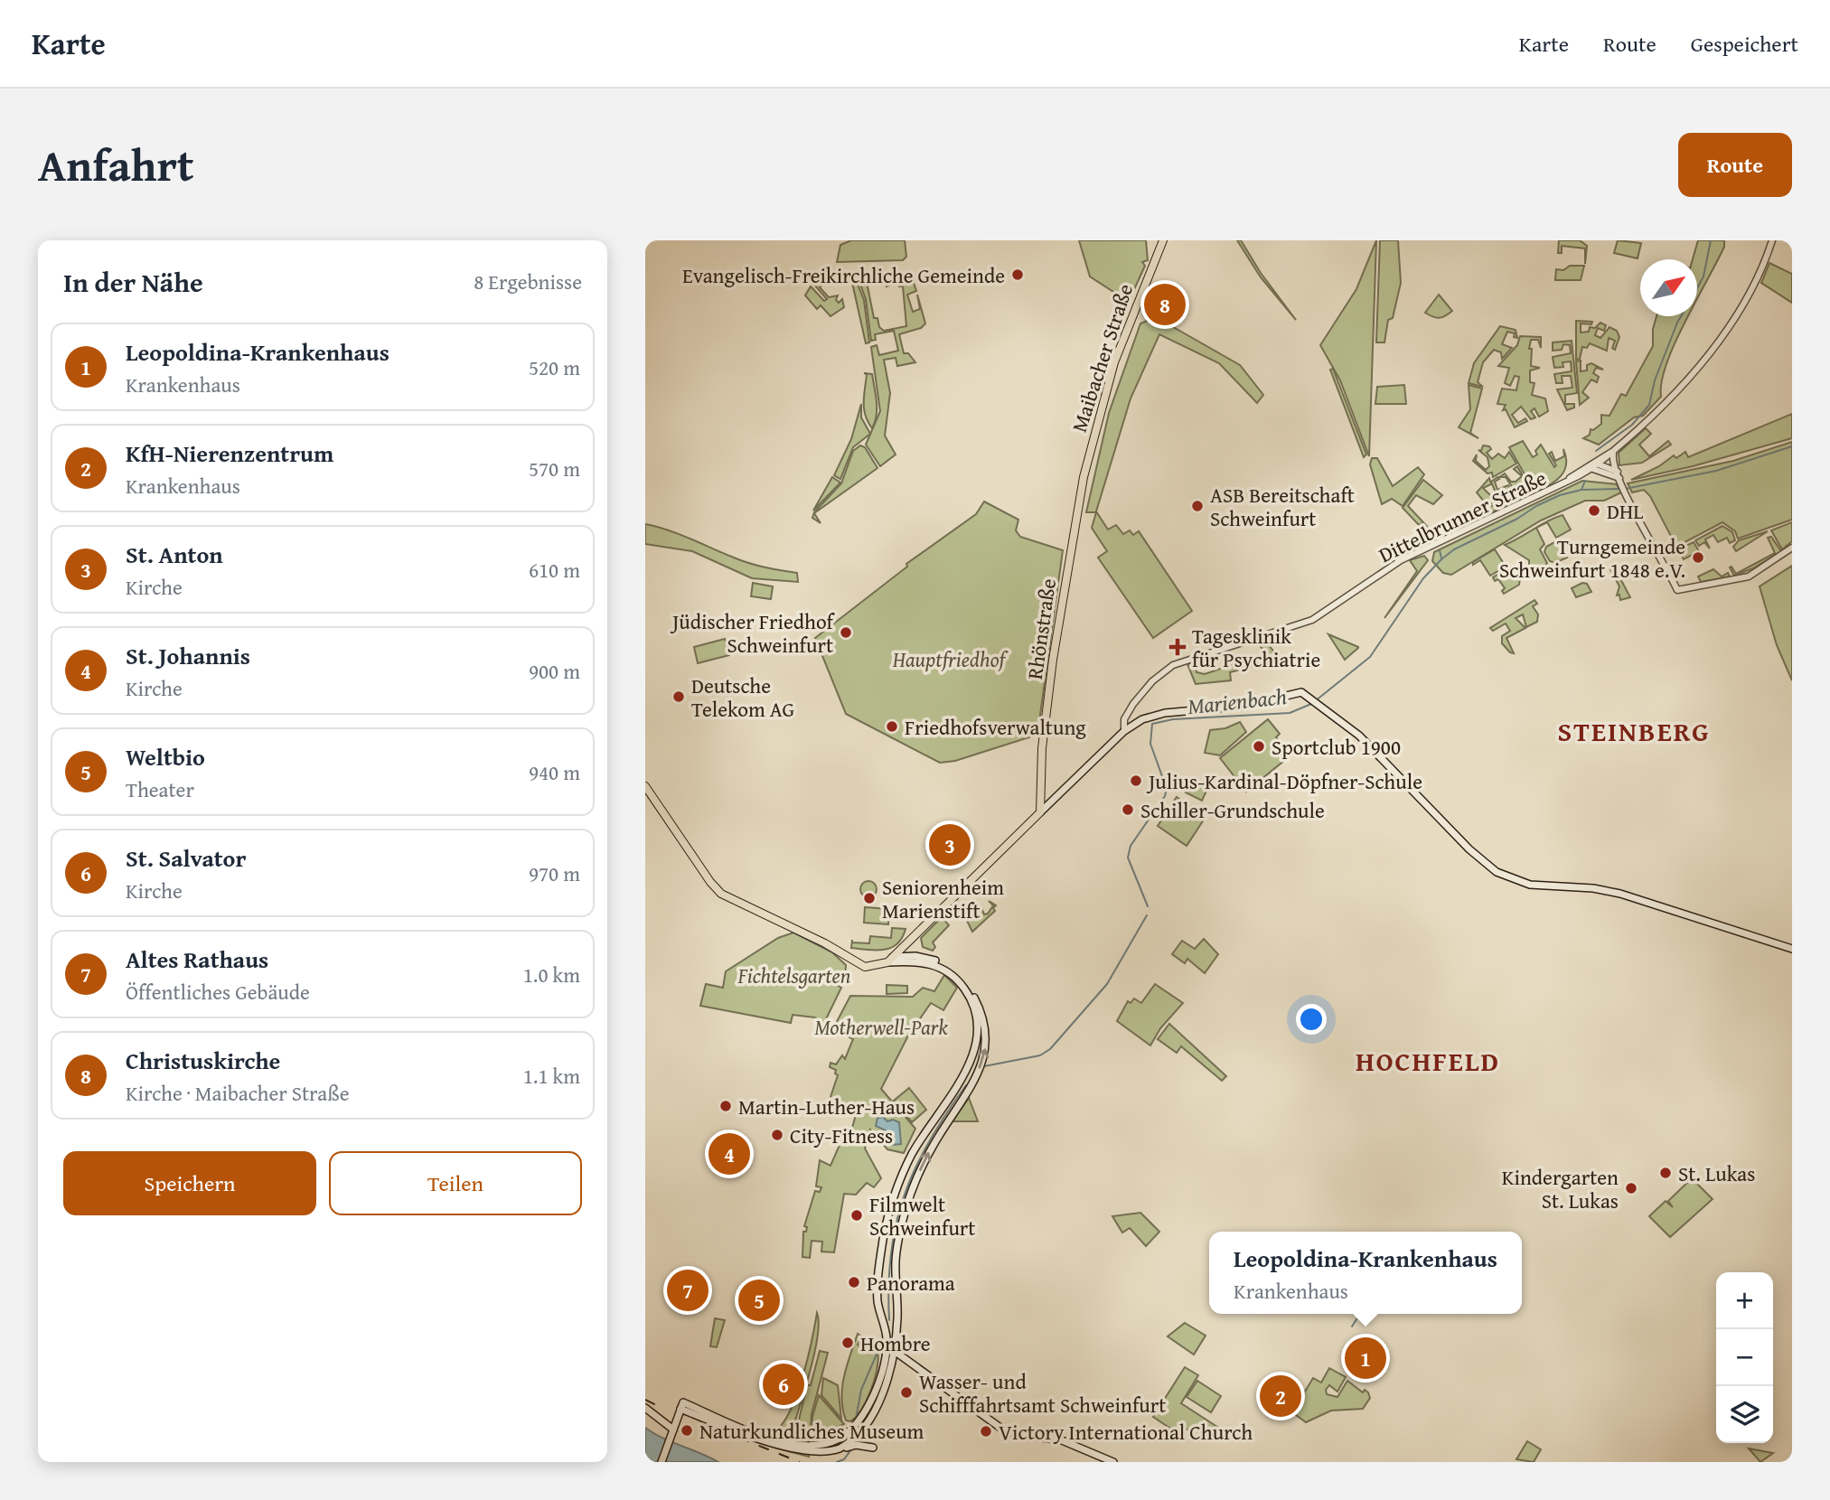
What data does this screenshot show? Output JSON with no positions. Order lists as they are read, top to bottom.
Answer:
{
  "streets": {
    "main road": ["Maibacher Straße", "Rhönstraße"],
    "street": ["Dittelbrunner Straße"]
  },
  "crossings": [
    ["Maibacher Straße", "Rhönstraße"]
  ],
  "districts": ["STEINBERG", "HOCHFELD"],
  "water": ["Marienbach"],
  "parks": ["Hauptfriedhof", "Fichtelsgarten", "Motherwell-Park"],
  "places": {
    "other": [
      "Evangelisch-Freikirchliche Gemeinde",
      "ASB Bereitschaft Schweinfurt",
      "DHL",
      "Turngemeinde Schweinfurt 1848 e.V.",
      "Jüdischer Friedhof Schweinfurt",
      "Deutsche Telekom AG",
      "Friedhofsverwaltung",
      "Sportclub 1900",
      "Julius-Kardinal-Döpfner-Schule",
      "Schiller-Grundschule",
      "Seniorenheim Marienstift",
      "Martin-Luther-Haus",
      "City-Fitness",
      "St. Lukas",
      "Kindergarten St. Lukas",
      "Filmwelt Schweinfurt",
      "Panorama",
      "Hombre",
      "Wasser- und Schifffahrtsamt Schweinfurt",
      "Naturkundliches Museum",
      "Victory International Church"
    ],
    "health": ["Tagesklinik für Psychiatrie"]
  },
  "north": "top right",
  "page": {
    "header": "Karte",
    "nav": ["Karte", "Route", "Gespeichert"],
    "title": "Anfahrt",
    "buttons": [
      "Route",
      ["Speichern", "Teilen"]
    ],
    "heading": ["In der Nähe", "8 Ergebnisse"],
    "pins": [
      "8",
      "3",
      "4",
      "7",
      "5",
      "1",
      "6",
      "2"
    ],
    "list": [
      {
        "mark": "1",
        "name": "Leopoldina-Krankenhaus",
        "note": "Krankenhaus",
        "value": "520 m"
      },
      {
        "mark": "2",
        "name": "KfH-Nierenzentrum",
        "note": "Krankenhaus",
        "value": "570 m"
      },
      {
        "mark": "3",
        "name": "St. Anton",
        "note": "Kirche",
        "value": "610 m"
      },
      {
        "mark": "4",
        "name": "St. Johannis",
        "note": "Kirche",
        "value": "900 m"
      },
      {
        "mark": "5",
        "name": "Weltbio",
        "note": "Theater",
        "value": "940 m"
      },
      {
        "mark": "6",
        "name": "St. Salvator",
        "note": "Kirche",
        "value": "970 m"
      },
      {
        "mark": "7",
        "name": "Altes Rathaus",
        "note": "Öffentliches Gebäude",
        "value": "1.0 km"
      },
      {
        "mark": "8",
        "name": "Christuskirche",
        "note": "Kirche · Maibacher Straße",
        "value": "1.1 km"
      }
    ],
    "popup": ["Leopoldina-Krankenhaus", "Krankenhaus"],
    "map_buttons": ["+", "−"]
  }
}
